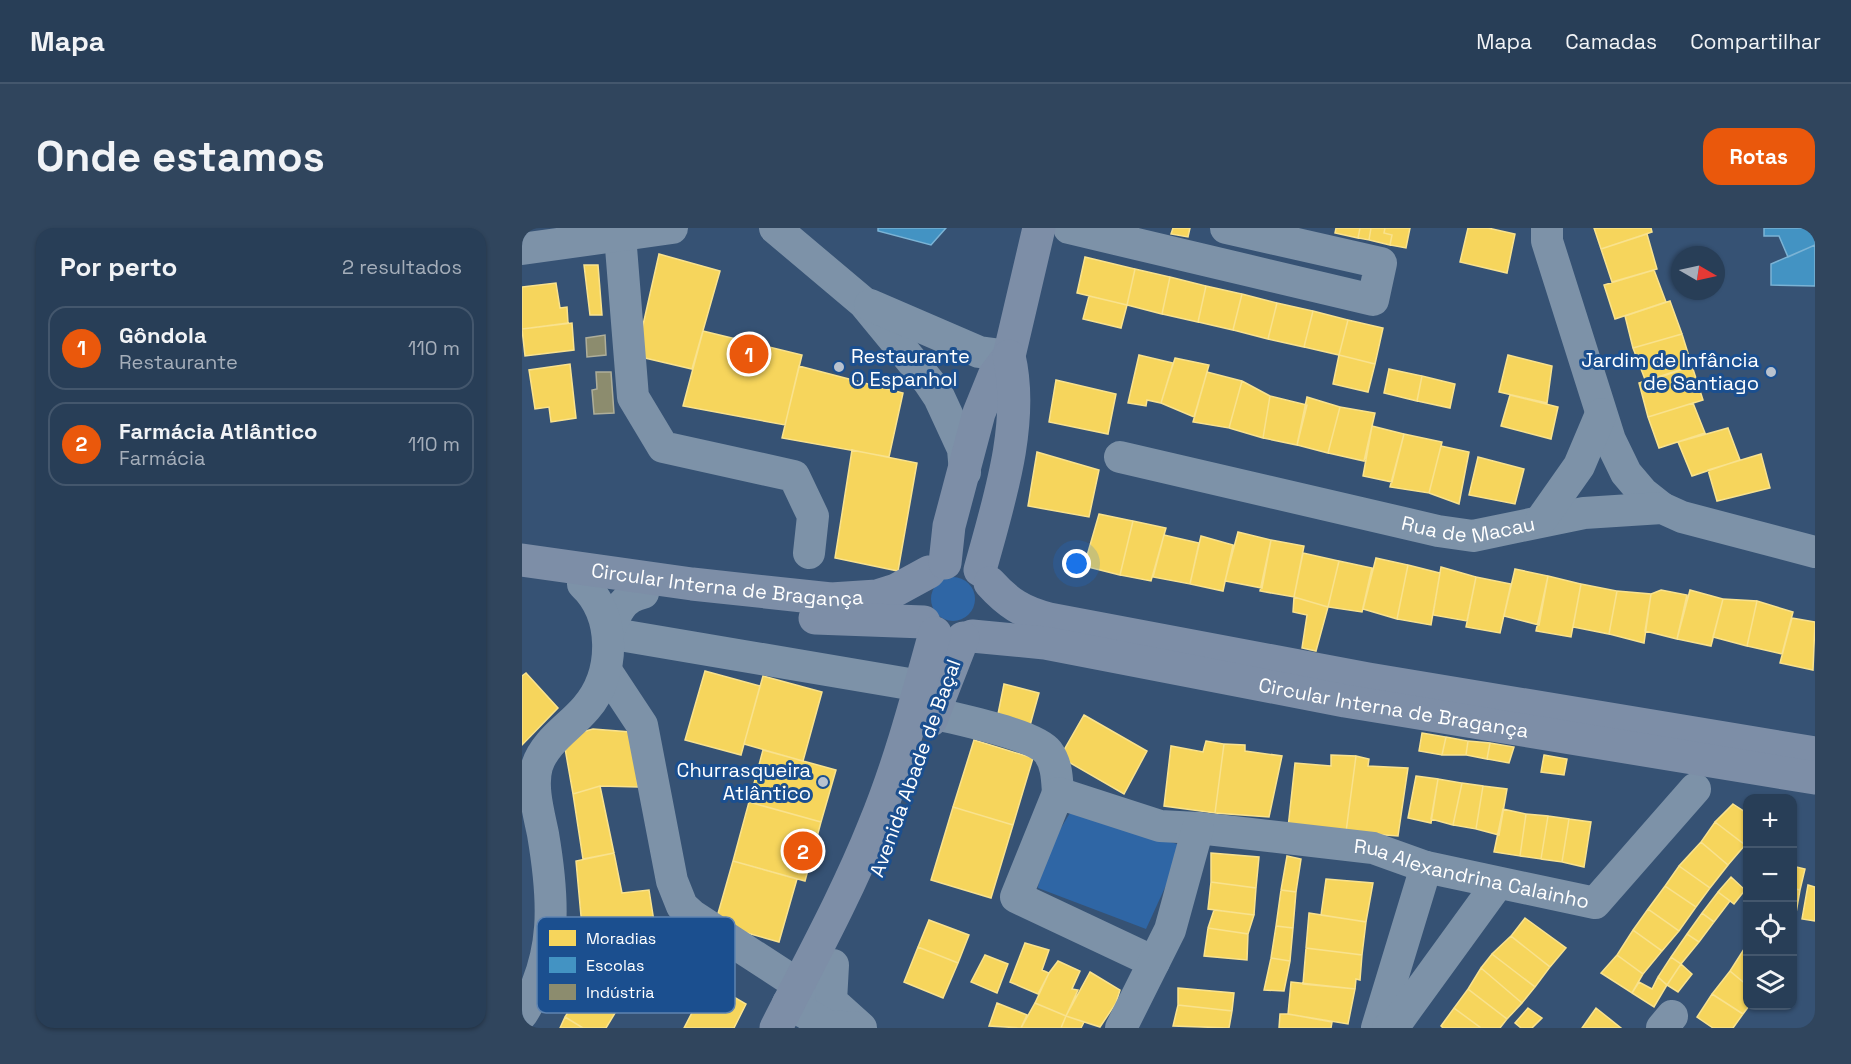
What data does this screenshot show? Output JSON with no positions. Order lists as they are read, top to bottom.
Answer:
{
  "streets": {
    "main road": ["Circular Interna de Bragança", "Avenida Abade de Baçal"],
    "street": ["Rua de Macau", "Rua Alexandrina Calainho"]
  },
  "crossings": [
    ["Circular Interna de Bragança", "Avenida Abade de Baçal"]
  ],
  "places": ["Restaurante O Espanhol", "Jardim de Infância de Santiago", "Churrasqueira Atlântico"],
  "legend": ["Moradias", "Escolas", "Indústria"],
  "north": "right",
  "page": {
    "header": "Mapa",
    "nav": ["Mapa", "Camadas", "Compartilhar"],
    "buttons": "Rotas",
    "title": "Onde estamos",
    "heading": ["Por perto", "2 resultados"],
    "list": [
      {
        "mark": "1",
        "name": "Gôndola",
        "note": "Restaurante",
        "value": "110 m"
      },
      {
        "mark": "2",
        "name": "Farmácia Atlântico",
        "note": "Farmácia",
        "value": "110 m"
      }
    ],
    "pins": ["1", "2"],
    "map_buttons": ["+", "−"]
  }
}
